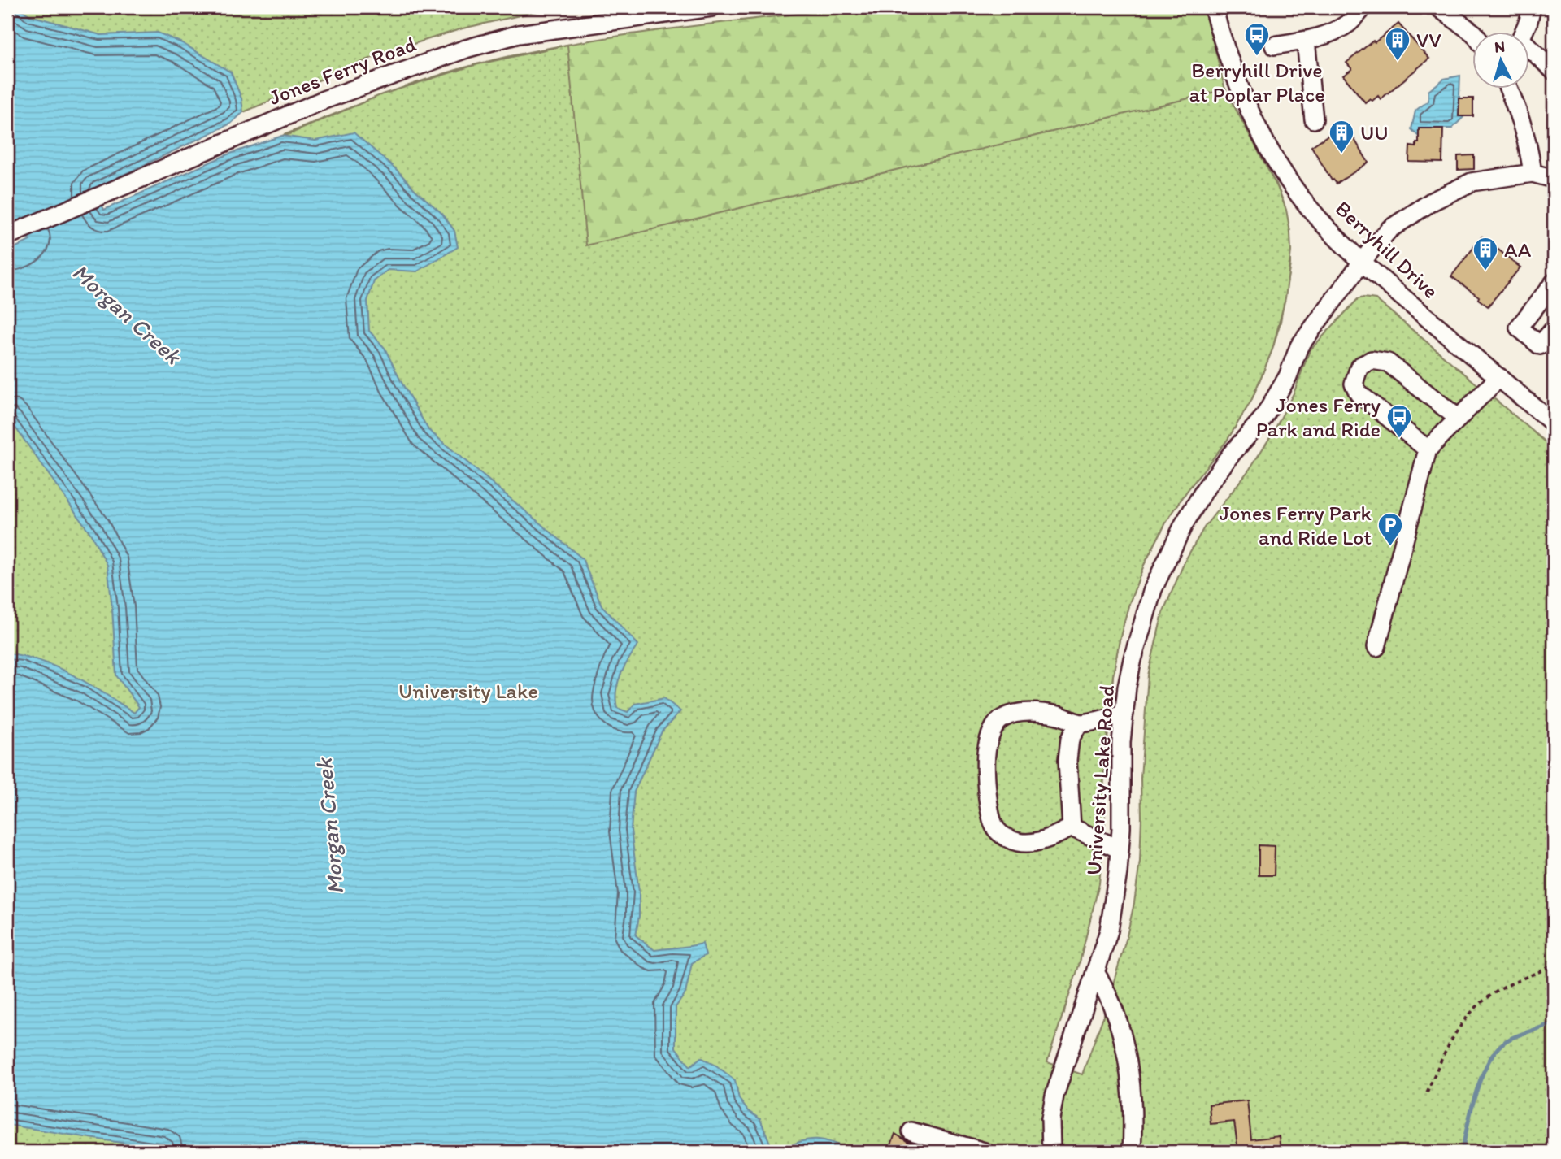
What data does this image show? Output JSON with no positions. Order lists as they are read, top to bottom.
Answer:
{
  "streets": {
    "street": ["Jones Ferry Road", "Berryhill Drive", "University Lake Road"]
  },
  "crossings": [
    ["Berryhill Drive", "University Lake Road"]
  ],
  "water": ["Morgan Creek"],
  "parks": ["University Lake"],
  "places": {
    "bus stop": ["Berryhill Drive at Poplar Place", "Jones Ferry Park and Ride"],
    "building": ["VV", "UU", "AA"],
    "parking": ["Jones Ferry Park and Ride Lot"]
  },
  "north": "top"
}
